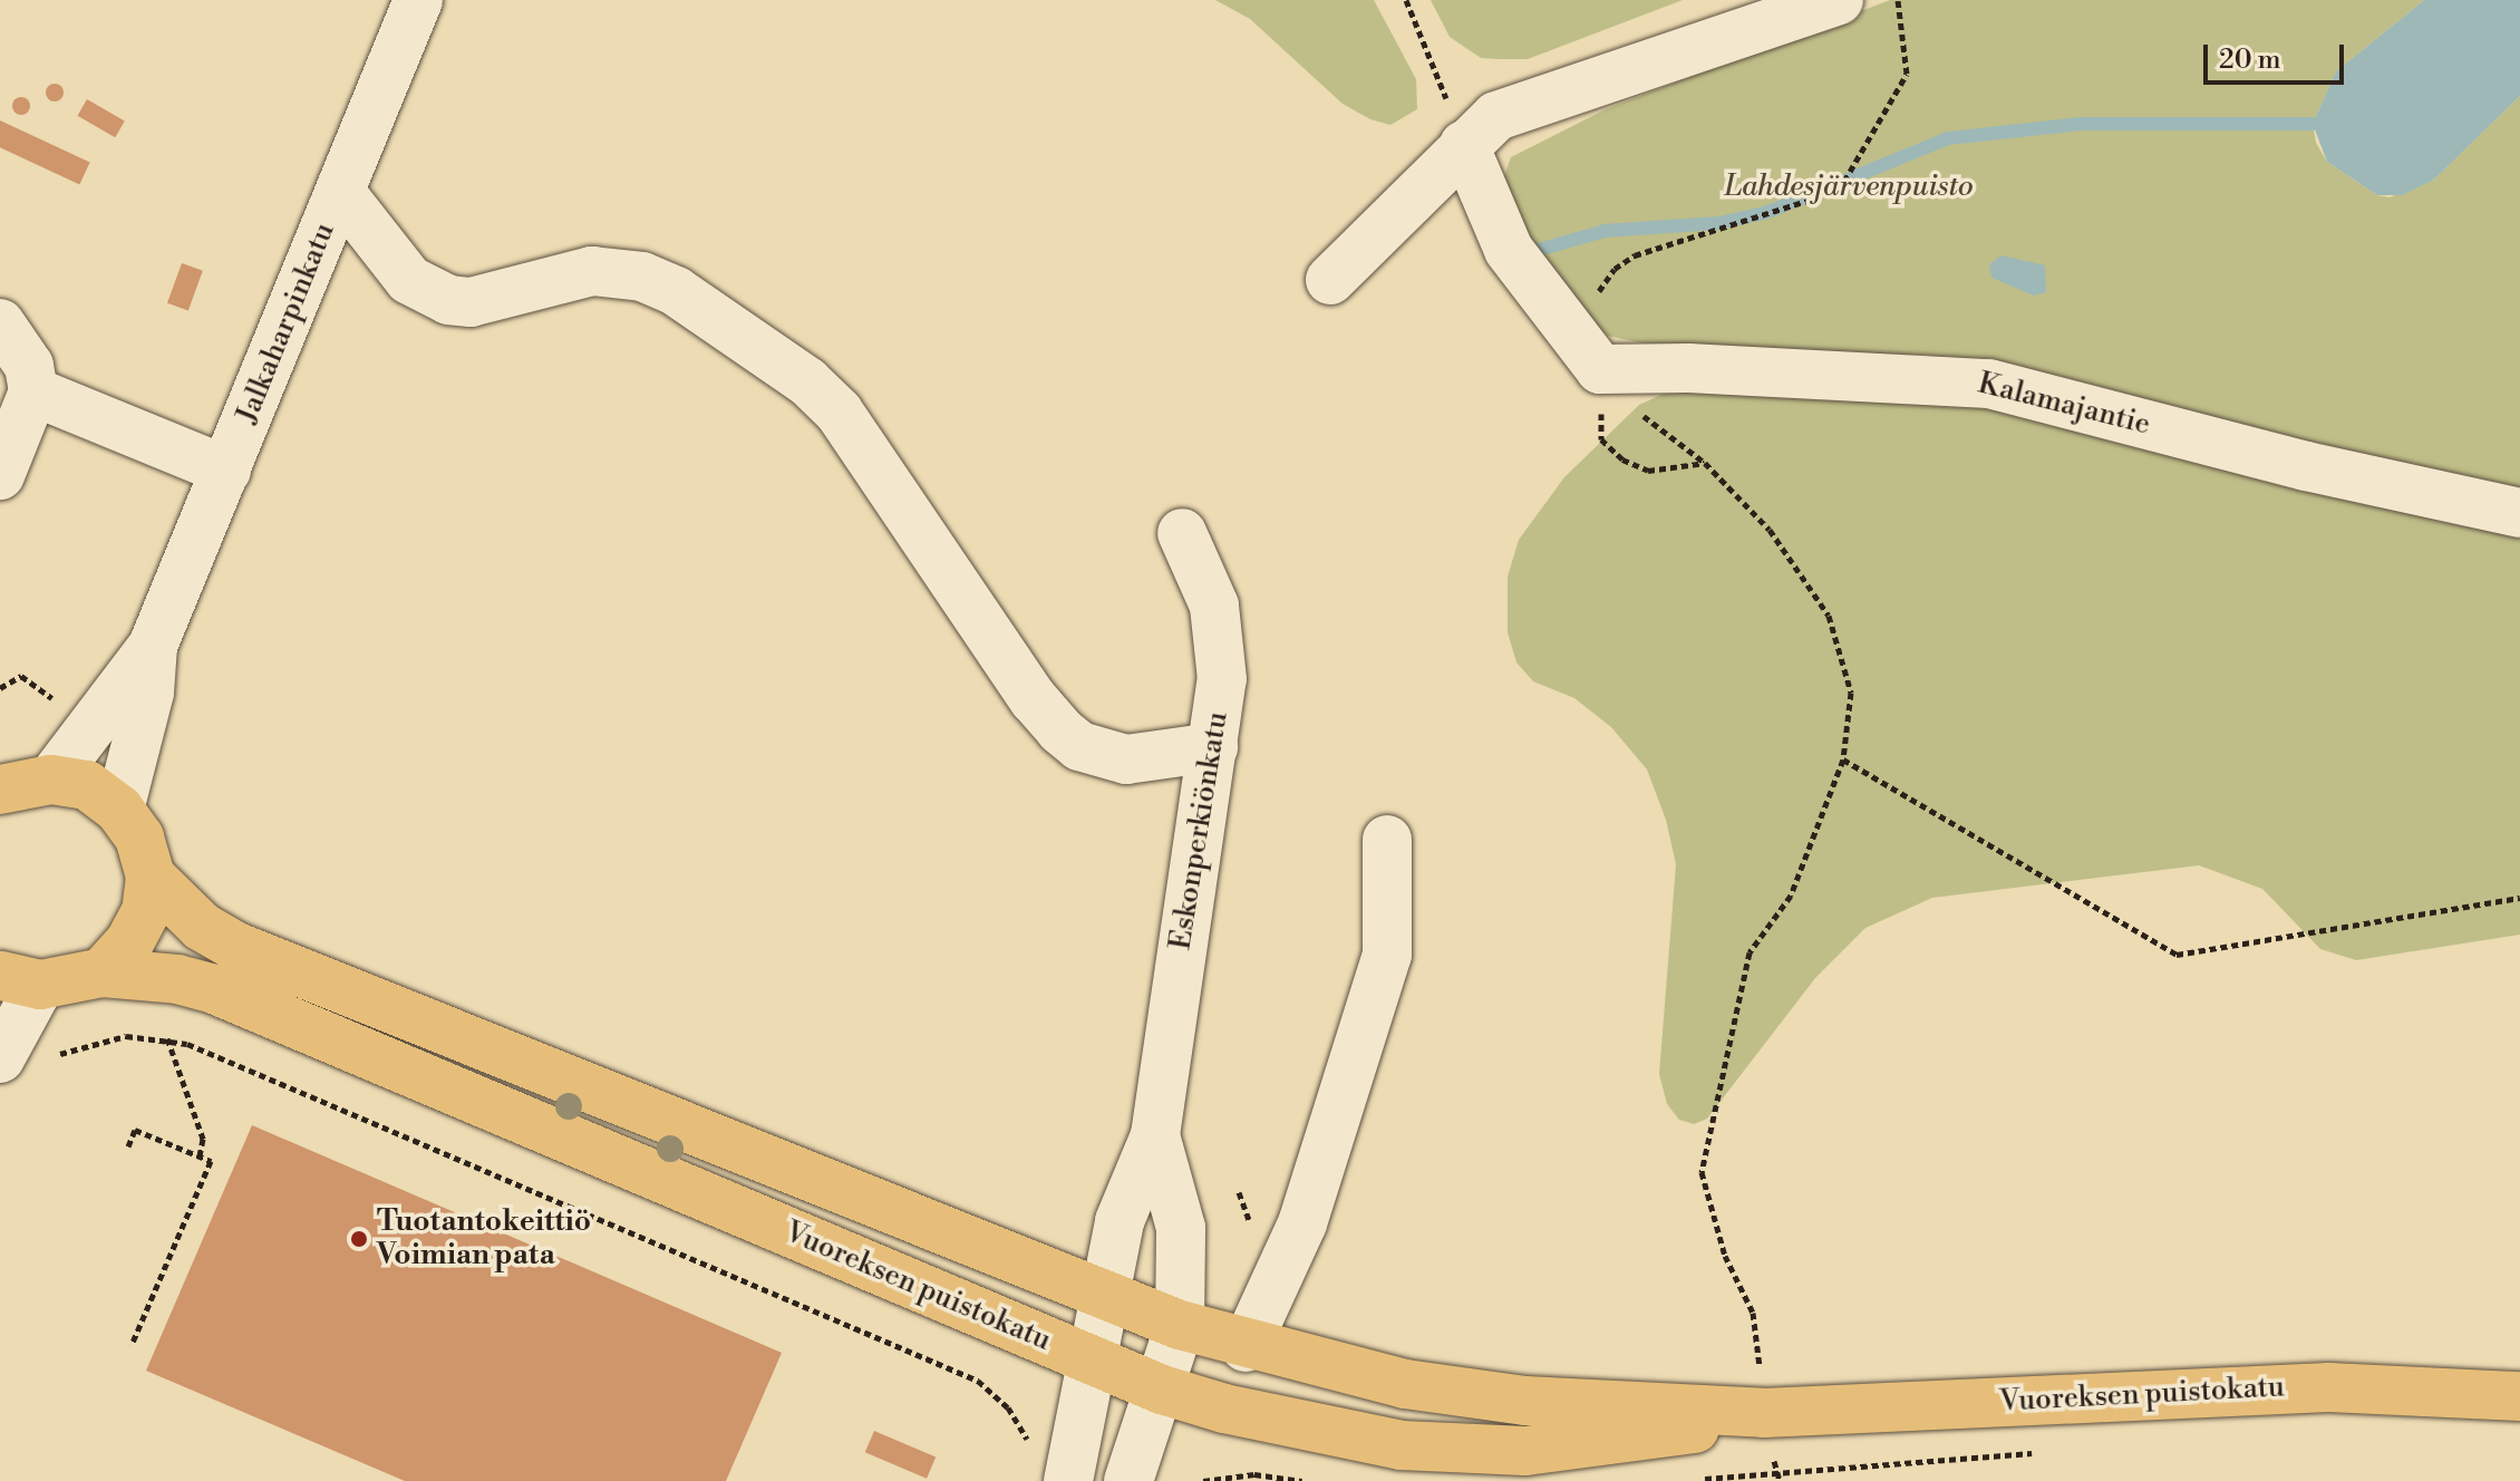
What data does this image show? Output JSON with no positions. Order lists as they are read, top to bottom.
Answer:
{
  "streets": {
    "main road": ["Vuoreksen puistokatu"],
    "street": ["Jalkaharpinkatu", "Kalamajantie", "Eskonperkiönkatu"]
  },
  "crossings": [
    ["Eskonperkiönkatu", "Vuoreksen puistokatu"]
  ],
  "parks": ["Lahdesjärvenpuisto"],
  "places": ["Tuotantokeittiö Voimian pata"],
  "scale_bar": "20 m"
}
